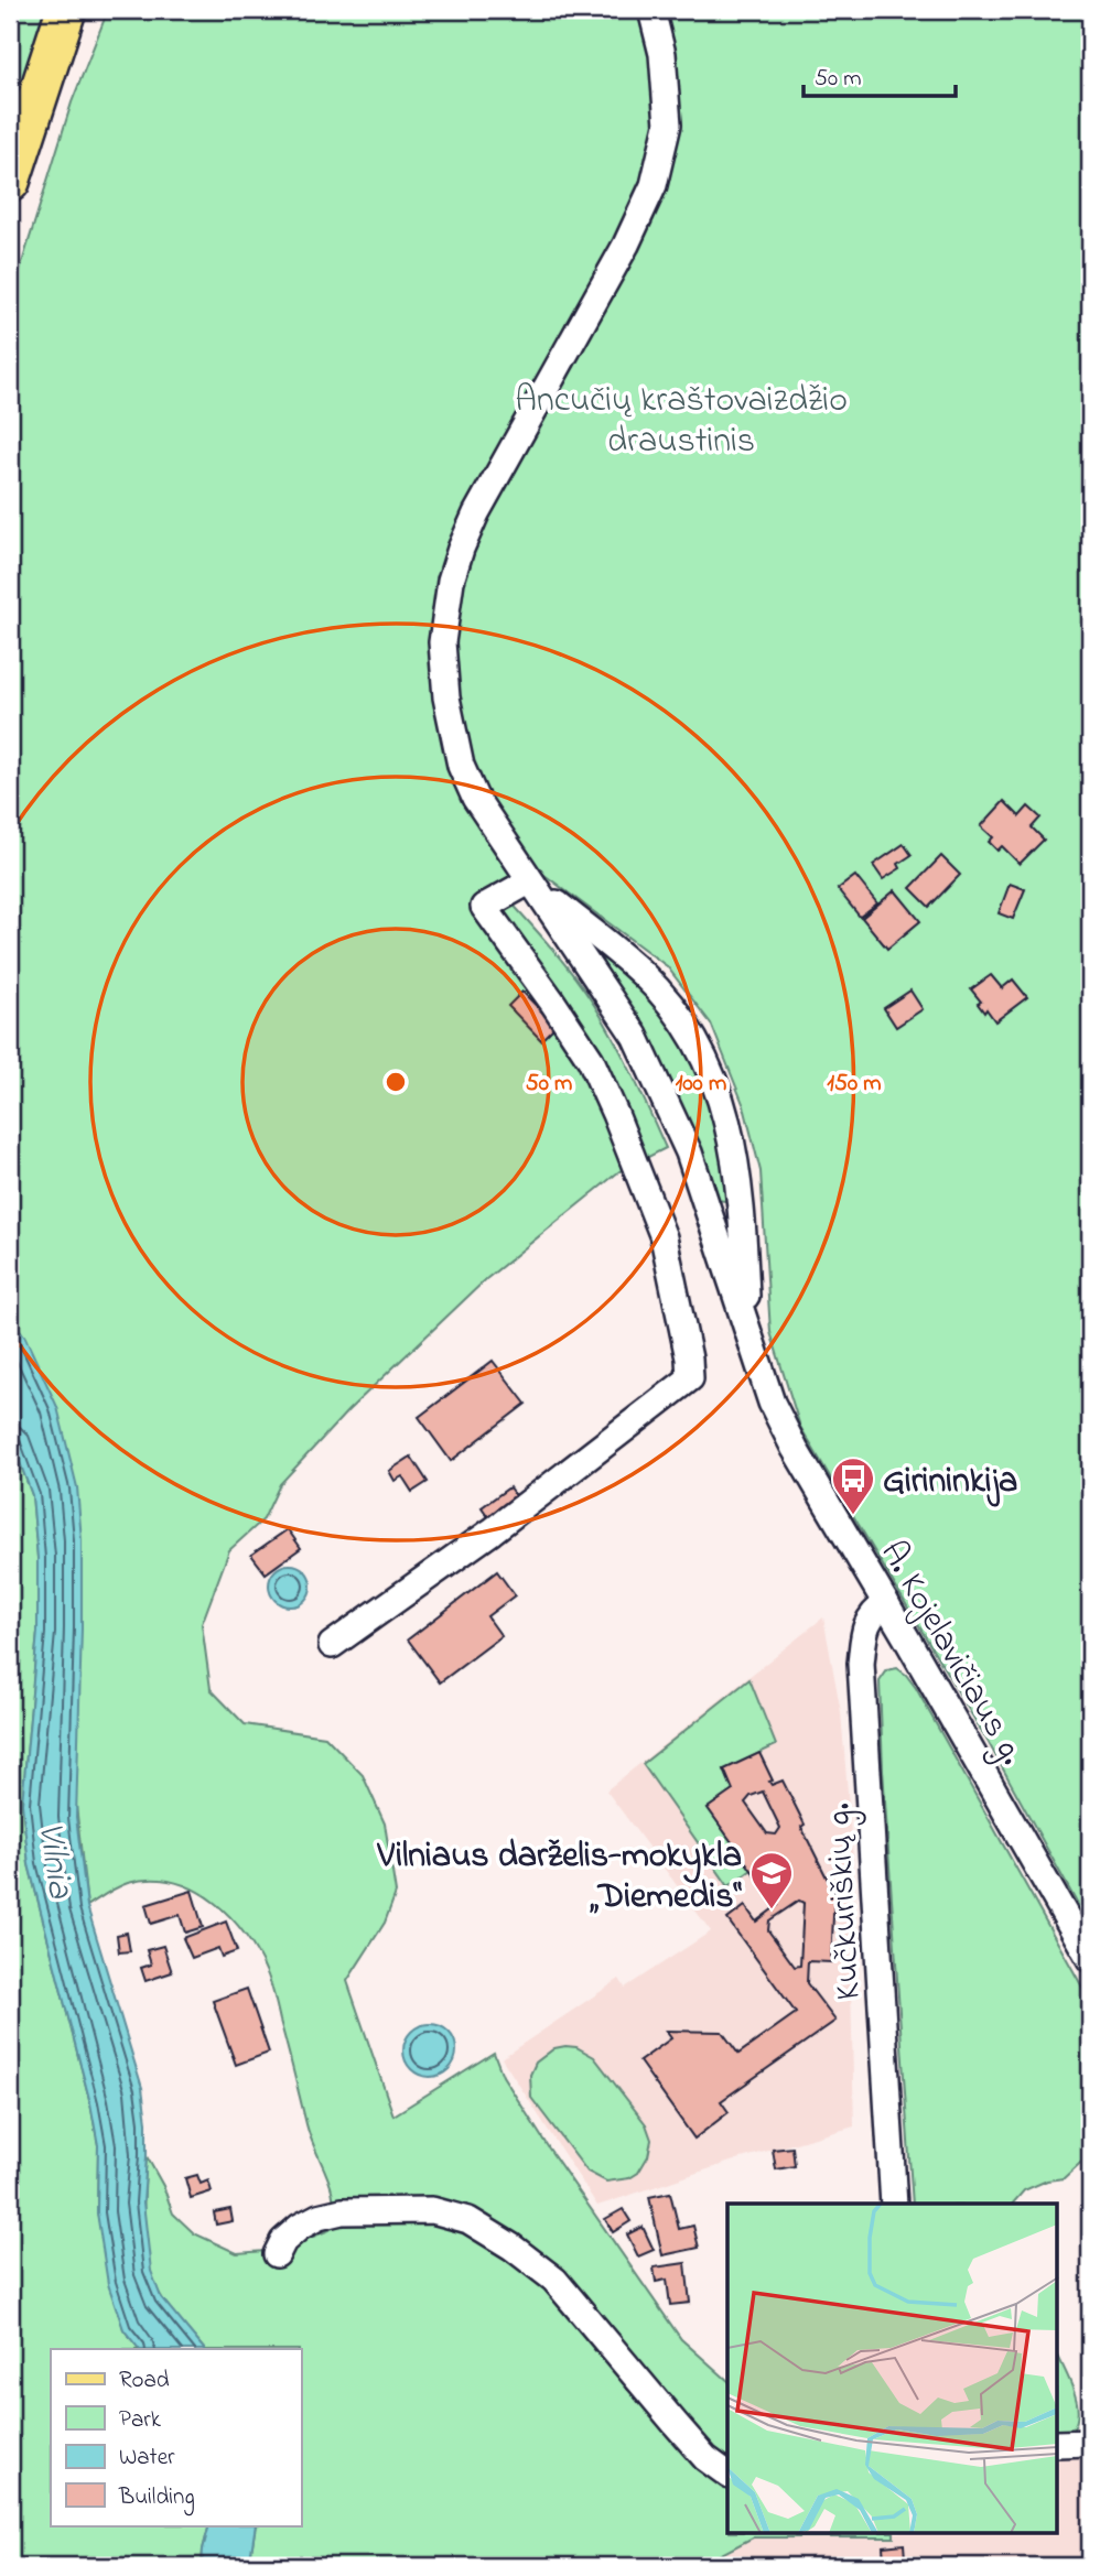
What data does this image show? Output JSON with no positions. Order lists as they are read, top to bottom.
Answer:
{
  "streets": {
    "street": ["A. Kojelavičiaus g.", "Kučkuriškių g."]
  },
  "crossings": [
    ["A. Kojelavičiaus g.", "Kučkuriškių g."]
  ],
  "water": ["Vilnia"],
  "parks": ["Ancučių kraštovaizdžio draustinis"],
  "places": {
    "bus stop": ["Girininkija"],
    "school or university": ["Vilniaus darželis-mokykla „Diemedis“"]
  },
  "legend": [
    "Road",
    "Park",
    "Water",
    "Building"
  ],
  "scale_bar": "50 m",
  "rings": ["50 m", "100 m", "150 m"]
}
